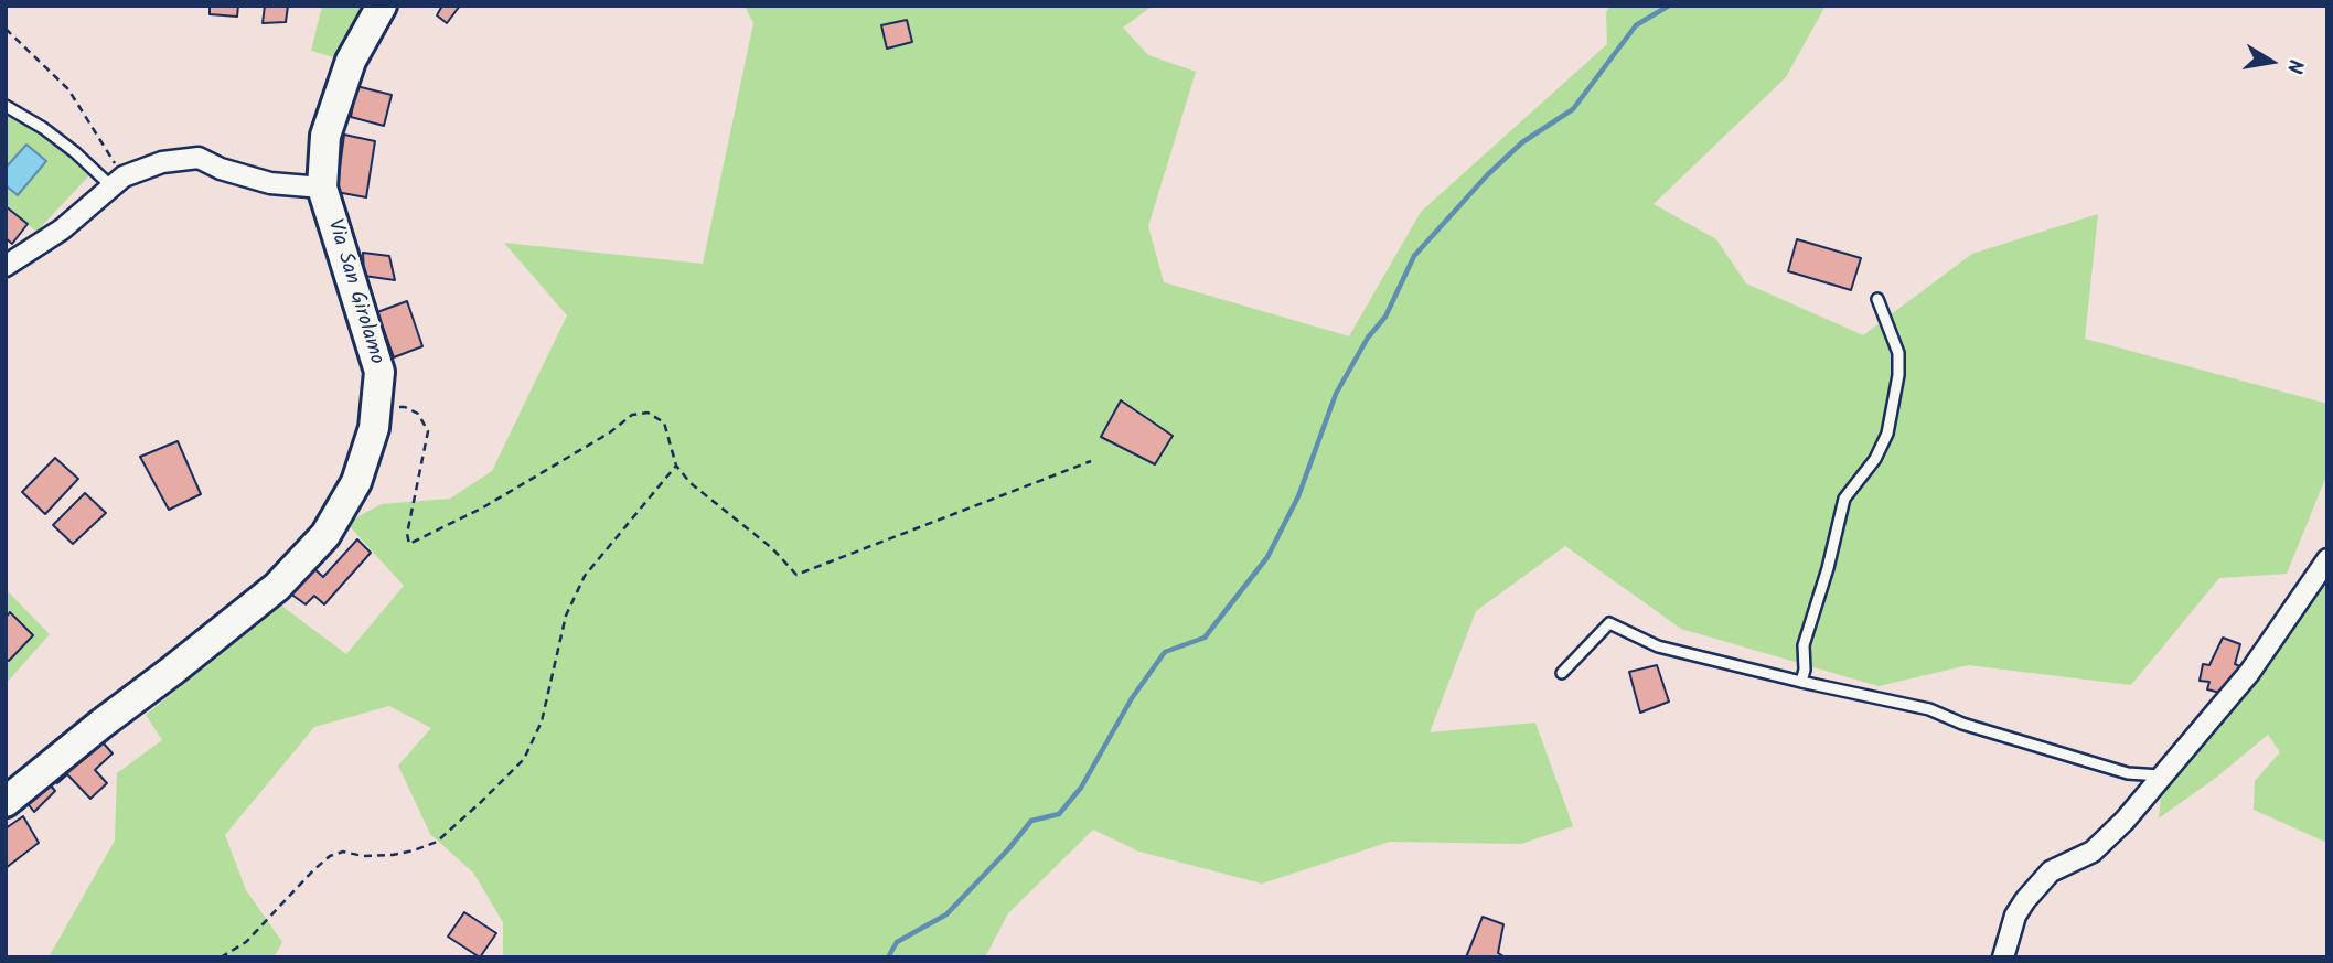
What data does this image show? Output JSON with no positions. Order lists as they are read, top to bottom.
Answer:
{
  "streets": {
    "street": ["Via San Girolamo"]
  },
  "north": "right"
}
